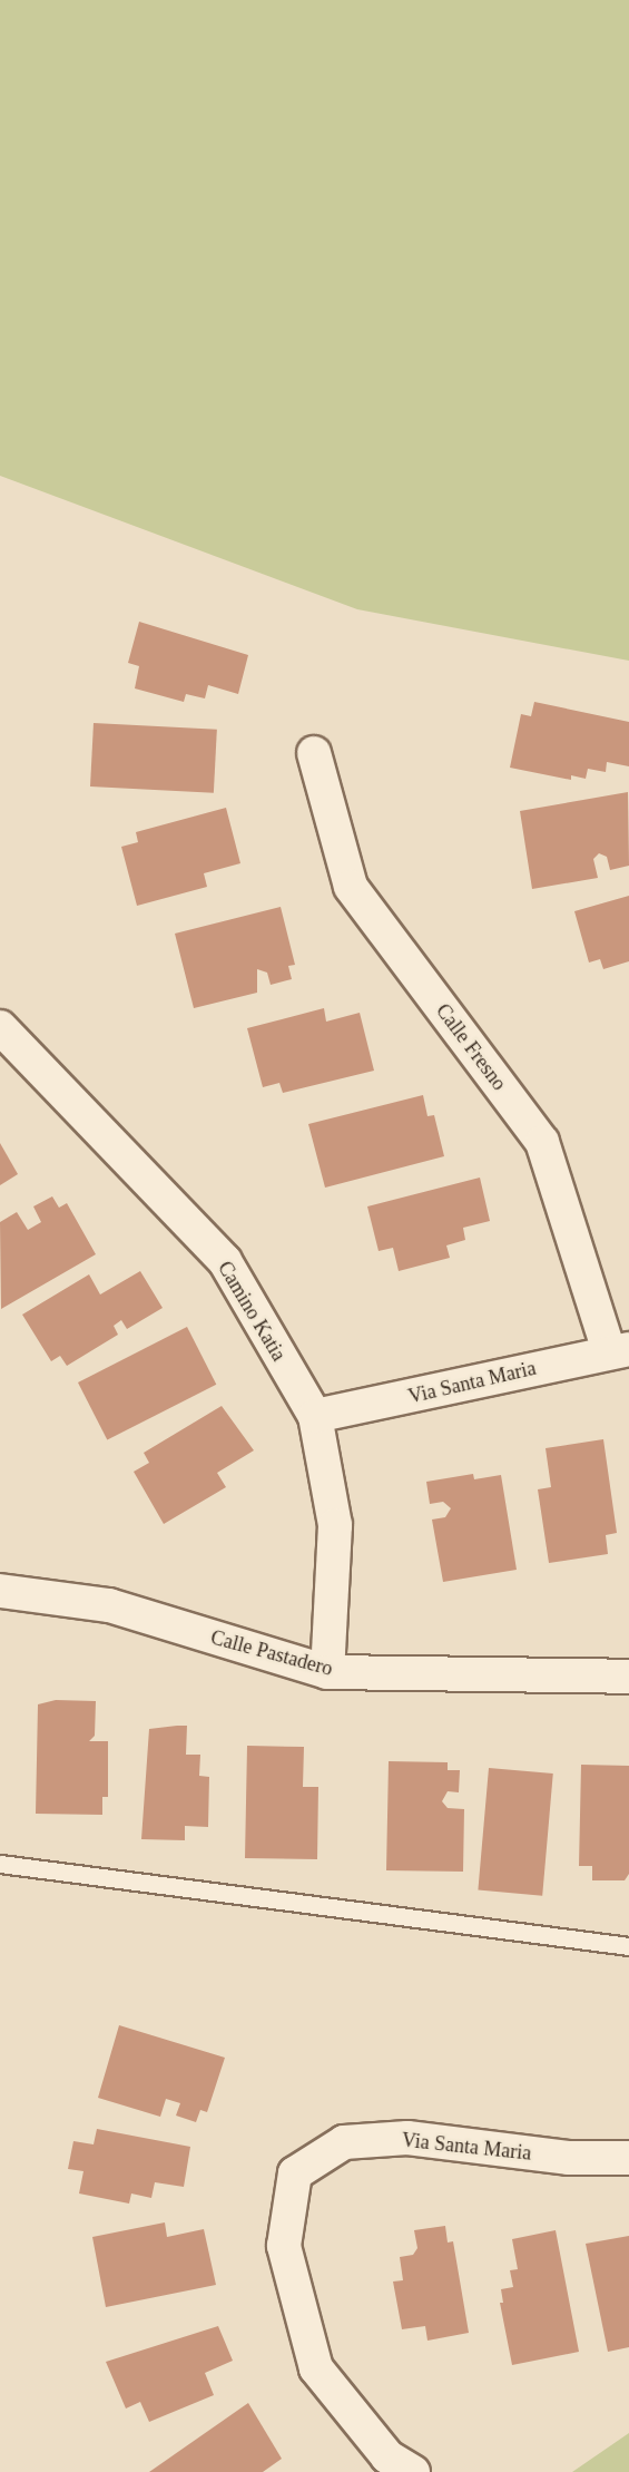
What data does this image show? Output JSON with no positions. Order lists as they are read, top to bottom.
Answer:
{
  "streets": {
    "street": [
      "Calle Fresno",
      "Camino Katia",
      "Via Santa Maria",
      "Calle Pastadero"
    ]
  },
  "crossings": [
    ["Calle Fresno", "Via Santa Maria"],
    ["Camino Katia", "Via Santa Maria"],
    ["Camino Katia", "Calle Pastadero"]
  ]
}
